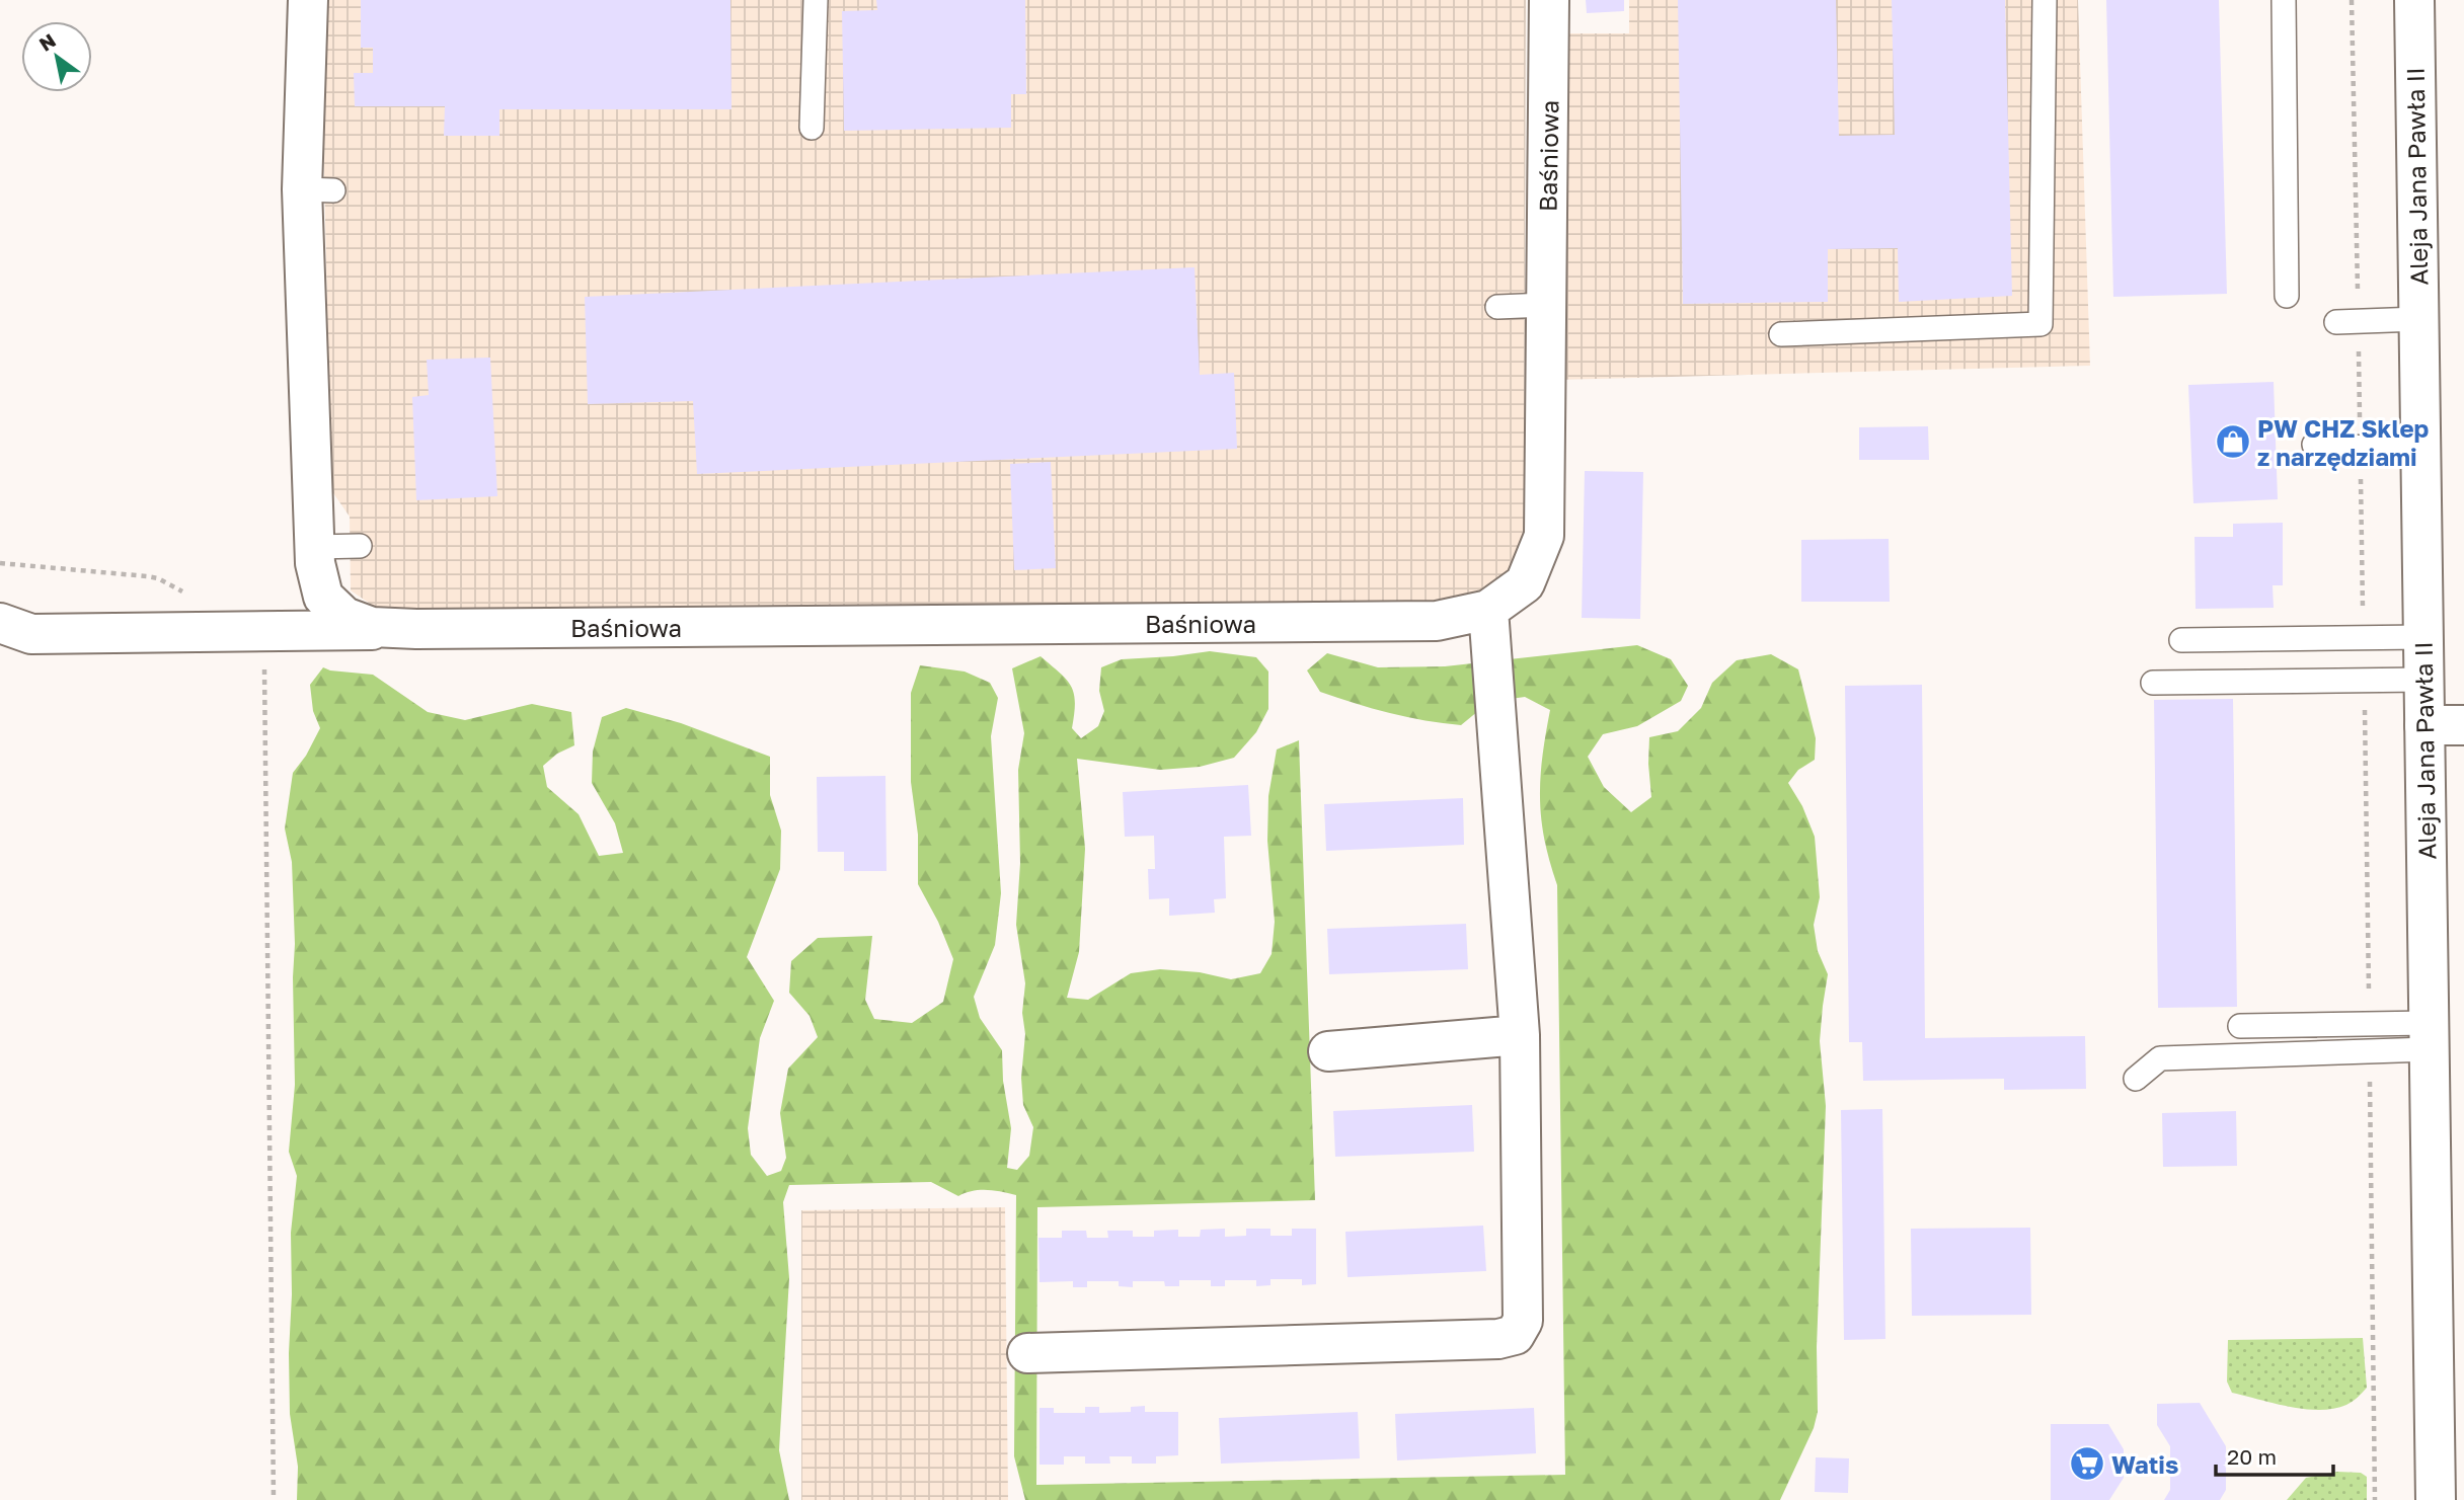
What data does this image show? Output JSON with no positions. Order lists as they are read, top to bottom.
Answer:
{
  "streets": {
    "street": ["Baśniowa", "Aleja Jana Pawła II"]
  },
  "places": {
    "shop": ["PW CHZ Sklep z narzędziami"],
    "supermarket": ["Watis"]
  },
  "scale_bar": "20 m",
  "north": "top left"
}
